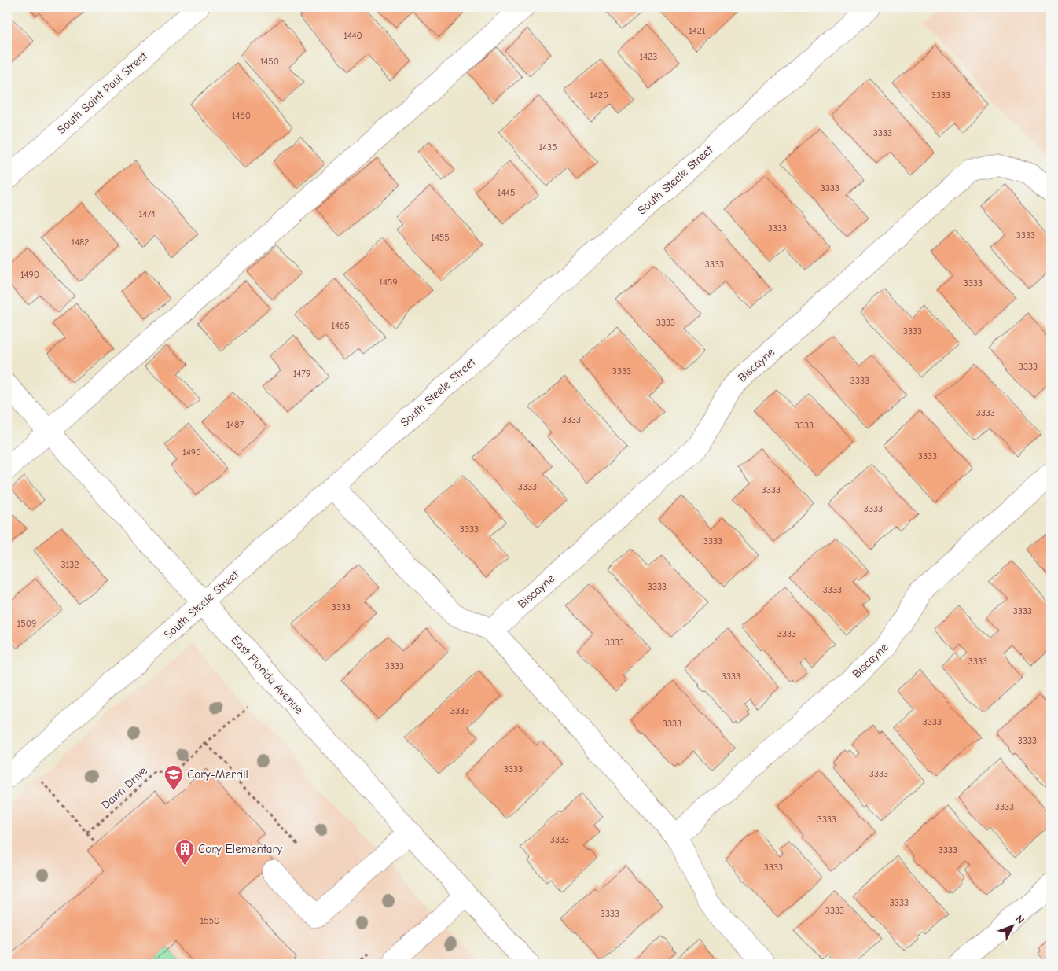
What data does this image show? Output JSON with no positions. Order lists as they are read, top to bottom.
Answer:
{
  "streets": {
    "street": [
      "South Saint Paul Street",
      "South Steele Street",
      "Biscayne",
      "East Florida Avenue"
    ],
    "path": ["Dawn Drive"]
  },
  "crossings": [
    ["South Steele Street", "East Florida Avenue"]
  ],
  "places": {
    "school or university": ["Cory-Merrill"],
    "building": ["Cory Elementary"]
  },
  "house_numbers": [
    "1421",
    "1440",
    "1423",
    "1450",
    "1425",
    "3333",
    "1460",
    "3333",
    "1435",
    "3333",
    "1445",
    "1474",
    "3333",
    "3333",
    "1455",
    "1482",
    "3333",
    "1490",
    "1459",
    "3333",
    "3333",
    "1465",
    "3333",
    "3333",
    "3333",
    "1479",
    "3333",
    "3333",
    "3333",
    "1487",
    "3333",
    "1495",
    "3333",
    "3333",
    "3333",
    "3333",
    "3333",
    "3333",
    "3132",
    "3333",
    "3333",
    "3333",
    "3333",
    "1509",
    "3333",
    "3333",
    "3333",
    "3333",
    "3333",
    "3333",
    "3333",
    "3333",
    "3333",
    "3333",
    "3333",
    "3333",
    "3333",
    "3333",
    "3333",
    "3333",
    "3333",
    "3333",
    "3333",
    "1550"
  ],
  "north": "top right"
}
